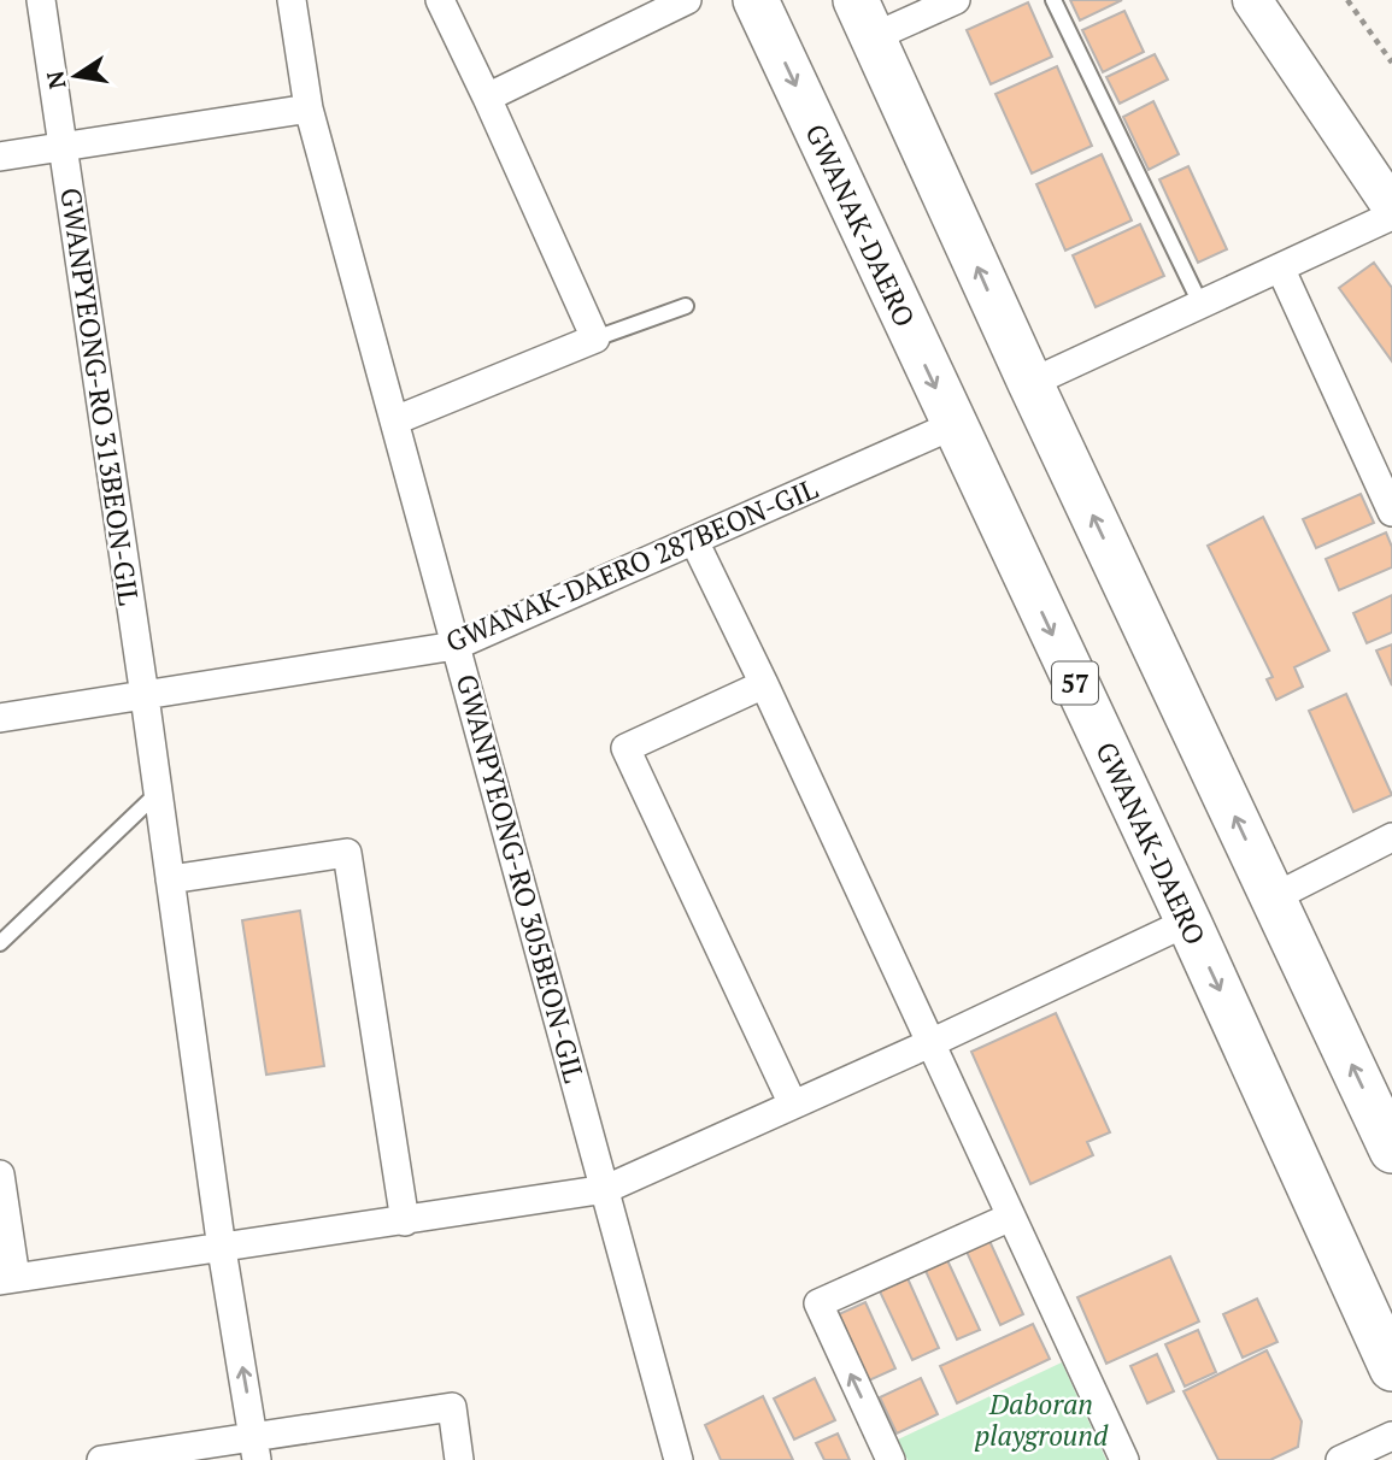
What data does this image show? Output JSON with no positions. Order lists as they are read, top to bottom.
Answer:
{
  "streets": {
    "main road": ["GWANAK-DAERO", "57"],
    "street": ["GWANPYEONG-RO 313BEON-GIL", "GWANAK-DAERO 287BEON-GIL", "GWANPYEONG-RO 305BEON-GIL"]
  },
  "crossings": [
    ["GWANAK-DAERO", "GWANAK-DAERO 287BEON-GIL"],
    ["GWANPYEONG-RO 313BEON-GIL", "GWANAK-DAERO 287BEON-GIL"],
    ["GWANAK-DAERO 287BEON-GIL", "GWANPYEONG-RO 305BEON-GIL"]
  ],
  "parks": ["Daboran playground"],
  "north": "left"
}
